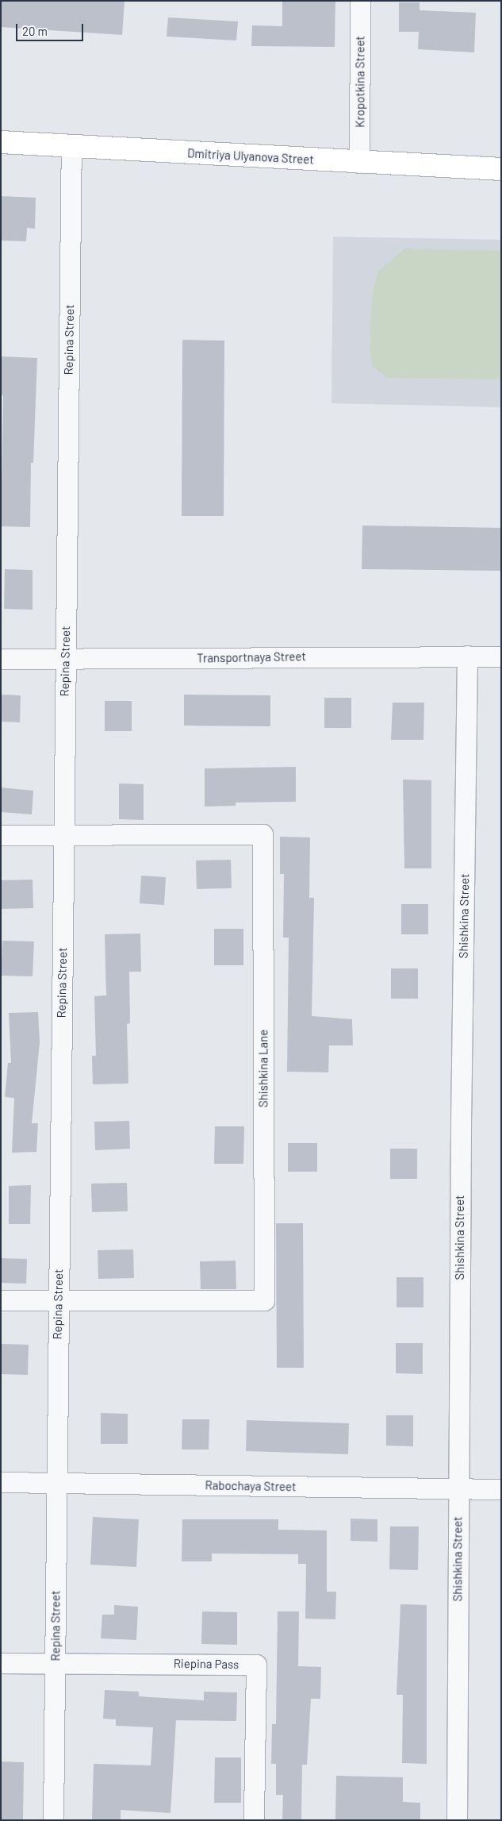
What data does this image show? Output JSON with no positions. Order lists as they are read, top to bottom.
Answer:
{
  "streets": {
    "street": [
      "Kropotkina Street",
      "Dmitriya Ulyanova Street",
      "Repina Street",
      "Transportnaya Street",
      "Shishkina Street",
      "Shishkina Lane",
      "Rabochaya Street",
      "Riepina Pass"
    ]
  },
  "crossings": [
    ["Kropotkina Street", "Dmitriya Ulyanova Street"],
    ["Dmitriya Ulyanova Street", "Repina Street"],
    ["Repina Street", "Transportnaya Street"],
    ["Repina Street", "Shishkina Lane"],
    ["Repina Street", "Rabochaya Street"],
    ["Repina Street", "Riepina Pass"],
    ["Transportnaya Street", "Shishkina Street"],
    ["Shishkina Street", "Rabochaya Street"]
  ],
  "scale_bar": "20 m"
}
